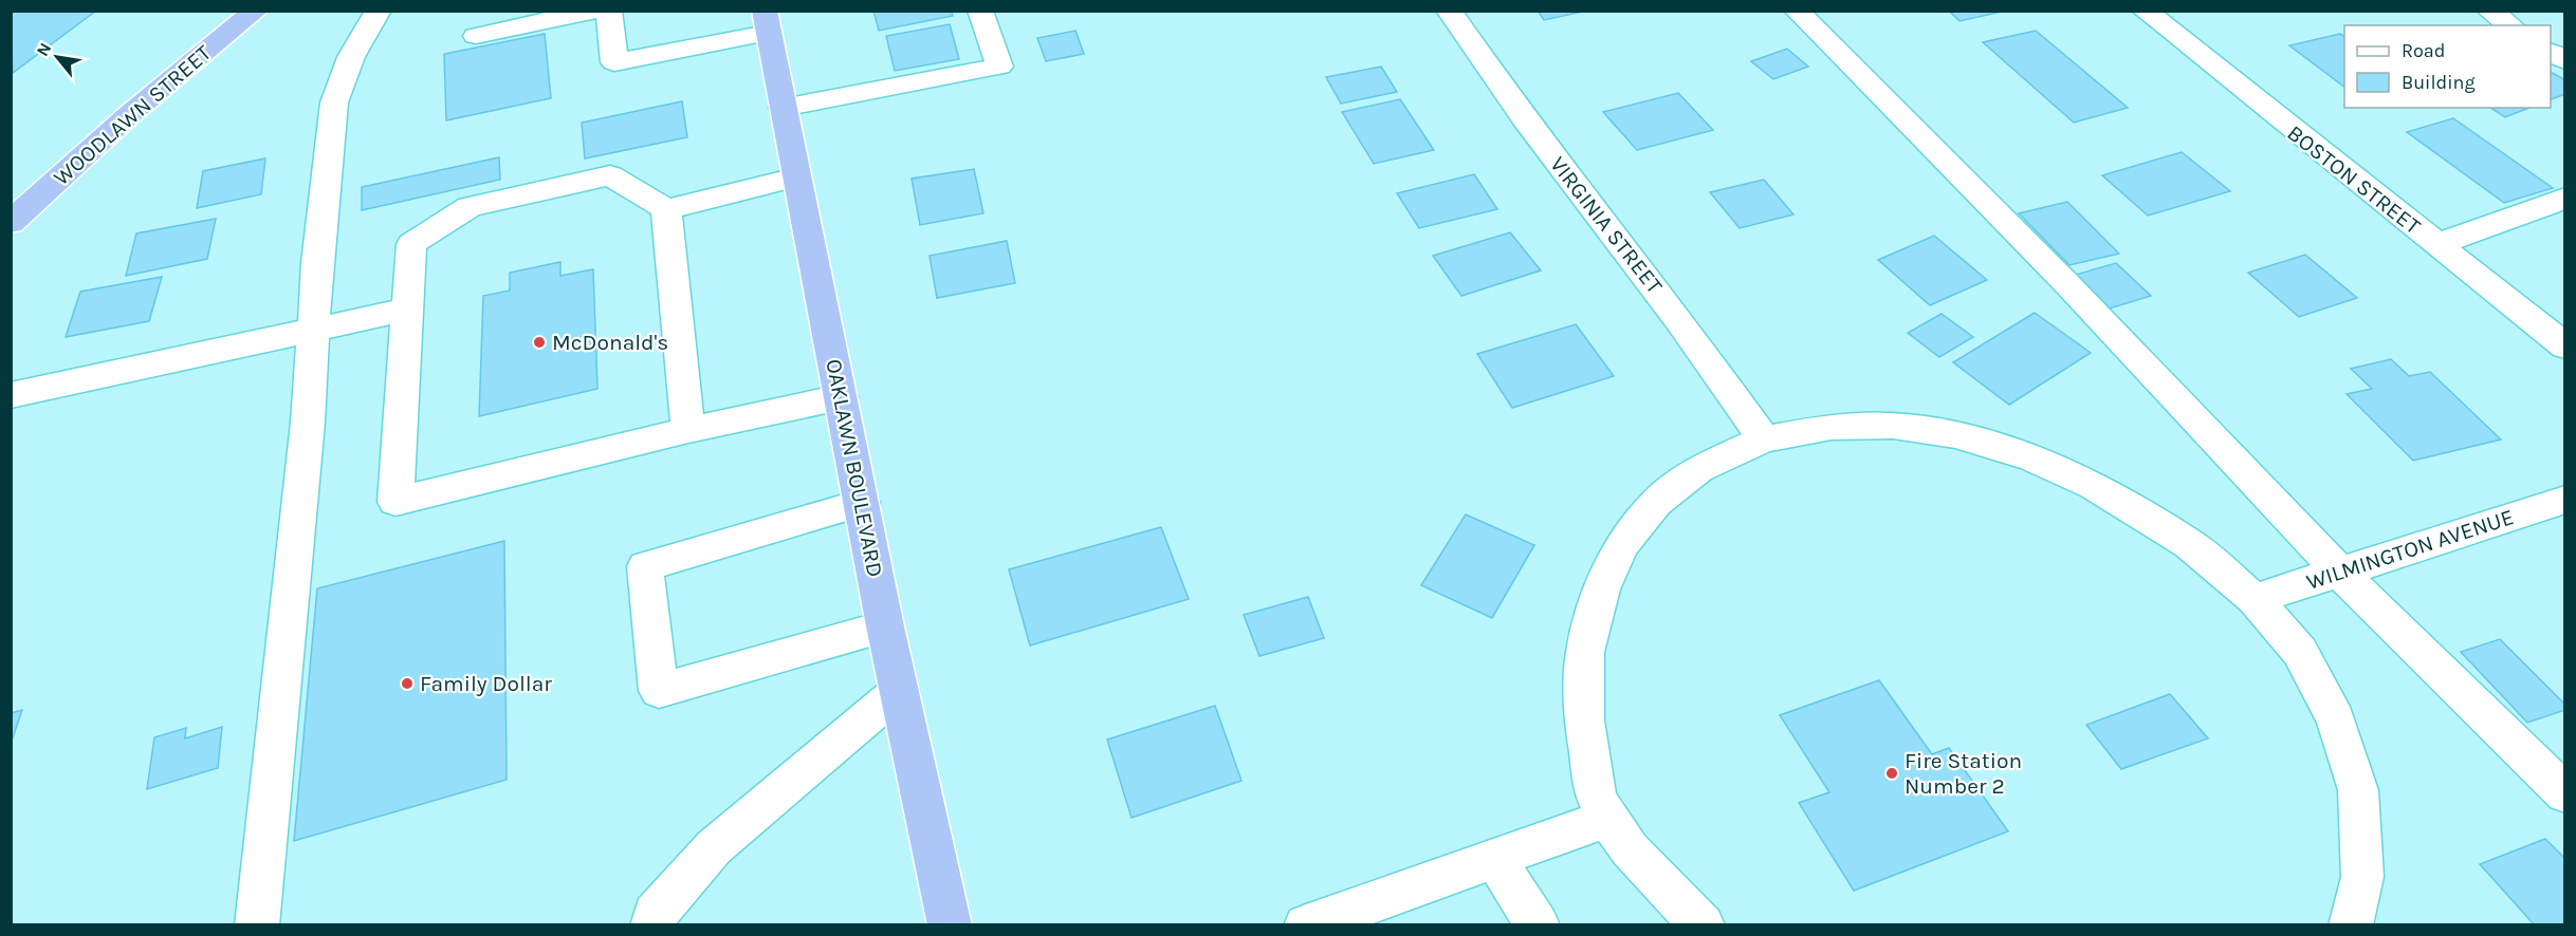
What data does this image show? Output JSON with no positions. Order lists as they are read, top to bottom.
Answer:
{
  "streets": {
    "highway": ["WOODLAWN STREET", "OAKLAWN BOULEVARD"],
    "street": ["BOSTON STREET", "VIRGINIA STREET", "WILMINGTON AVENUE"]
  },
  "places": ["McDonald's", "Family Dollar", "Fire Station Number 2"],
  "legend": ["Road", "Building"],
  "north": "top left"
}
